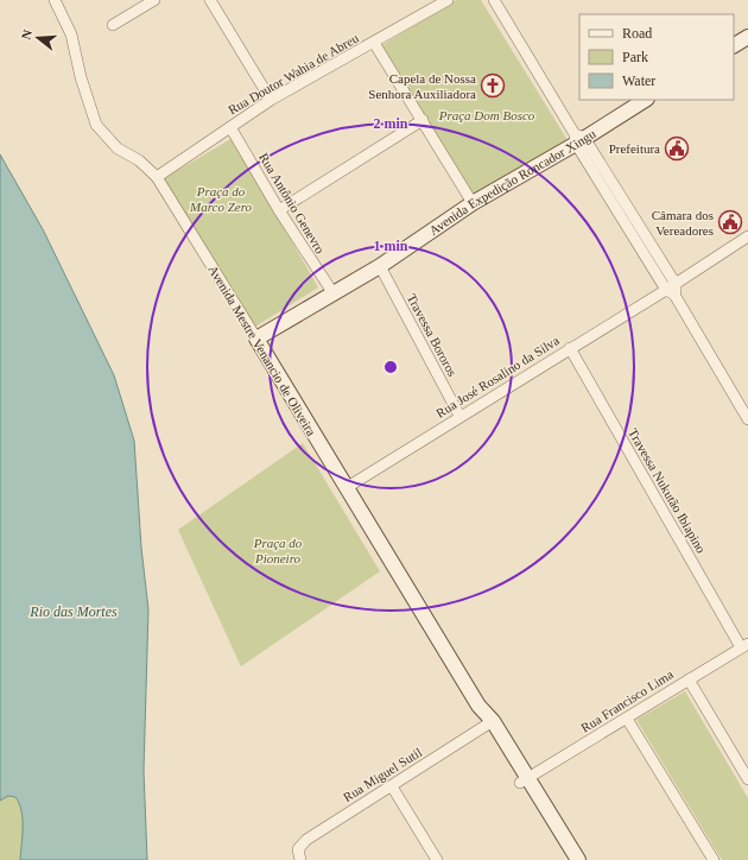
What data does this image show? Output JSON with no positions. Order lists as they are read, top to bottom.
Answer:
{
  "streets": {
    "street": [
      "Rua Doutor Wahia de Abreu",
      "Avenida Expedição Roncador Xingu",
      "Rua Antônio Genevro",
      "Travessa Bororos",
      "Avenida Mestre Venancio de Oliveira",
      "Rua José Rosalino da Silva",
      "Travessa Nukutão Ibiapino",
      "Rua Francisco Lima",
      "Rua Miguel Sutil"
    ]
  },
  "crossings": [
    ["Rua Doutor Wahia de Abreu", "Rua Antônio Genevro"],
    ["Rua Doutor Wahia de Abreu", "Avenida Mestre Venancio de Oliveira"],
    ["Avenida Expedição Roncador Xingu", "Rua Antônio Genevro"],
    ["Avenida Expedição Roncador Xingu", "Travessa Bororos"],
    ["Avenida Expedição Roncador Xingu", "Avenida Mestre Venancio de Oliveira"],
    ["Travessa Bororos", "Rua José Rosalino da Silva"],
    ["Avenida Mestre Venancio de Oliveira", "Rua José Rosalino da Silva"],
    ["Avenida Mestre Venancio de Oliveira", "Rua Francisco Lima"],
    ["Avenida Mestre Venancio de Oliveira", "Rua Miguel Sutil"],
    ["Rua José Rosalino da Silva", "Travessa Nukutão Ibiapino"],
    ["Travessa Nukutão Ibiapino", "Rua Francisco Lima"]
  ],
  "water": ["Rio das Mortes"],
  "parks": ["Praça Dom Bosco", "Praça do Marco Zero", "Praça do Pioneiro"],
  "places": {
    "church": ["Capela de Nossa Senhora Auxiliadora"],
    "public building": ["Prefeitura", "Câmara dos Vereadores"]
  },
  "legend": ["Road", "Park", "Water"],
  "north": "left",
  "rings": ["2 min", "1 min"]
}
